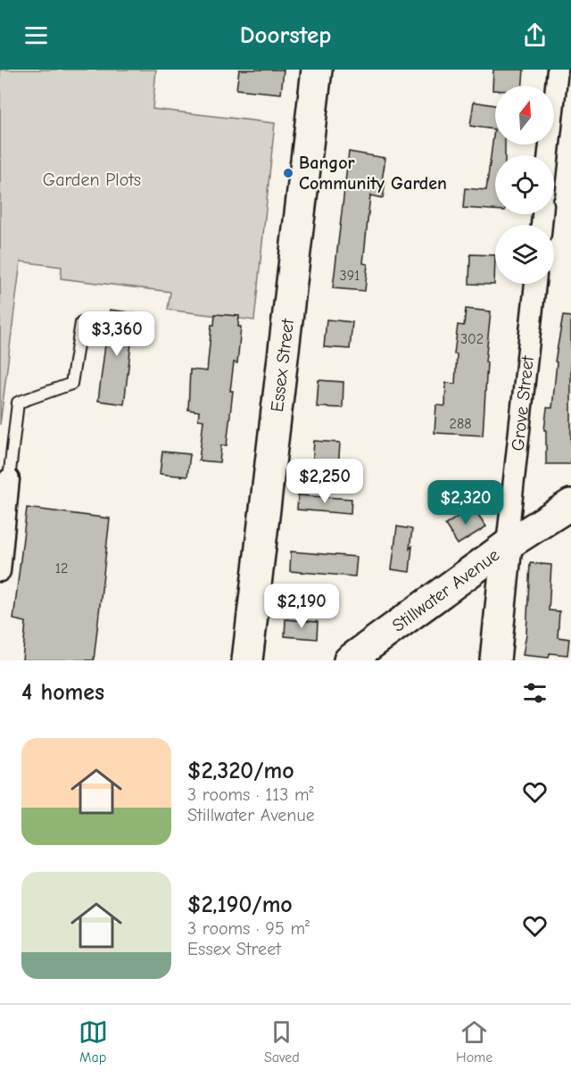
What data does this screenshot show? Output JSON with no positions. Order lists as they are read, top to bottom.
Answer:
{
  "streets": {
    "street": ["Essex Street", "Grove Street", "Stillwater Avenue"]
  },
  "crossings": [
    ["Grove Street", "Stillwater Avenue"]
  ],
  "parks": ["Garden Plots"],
  "places": ["Bangor Community Garden"],
  "house_numbers": [
    "391",
    "302",
    "288",
    "12"
  ],
  "north": "top",
  "page": {
    "header": "Doorstep",
    "price": [
      "$3,360",
      "$2,250",
      "$2,320",
      "$2,190"
    ],
    "heading": "4 homes",
    "list": [
      {
        "name": "$2,320/mo",
        "note": "3 rooms · 113 m² · Stillwater Avenue"
      },
      {
        "name": "$2,190/mo",
        "note": "3 rooms · 95 m² · Essex Street"
      }
    ],
    "tabs": ["Map", "Saved", "Home"]
  }
}
